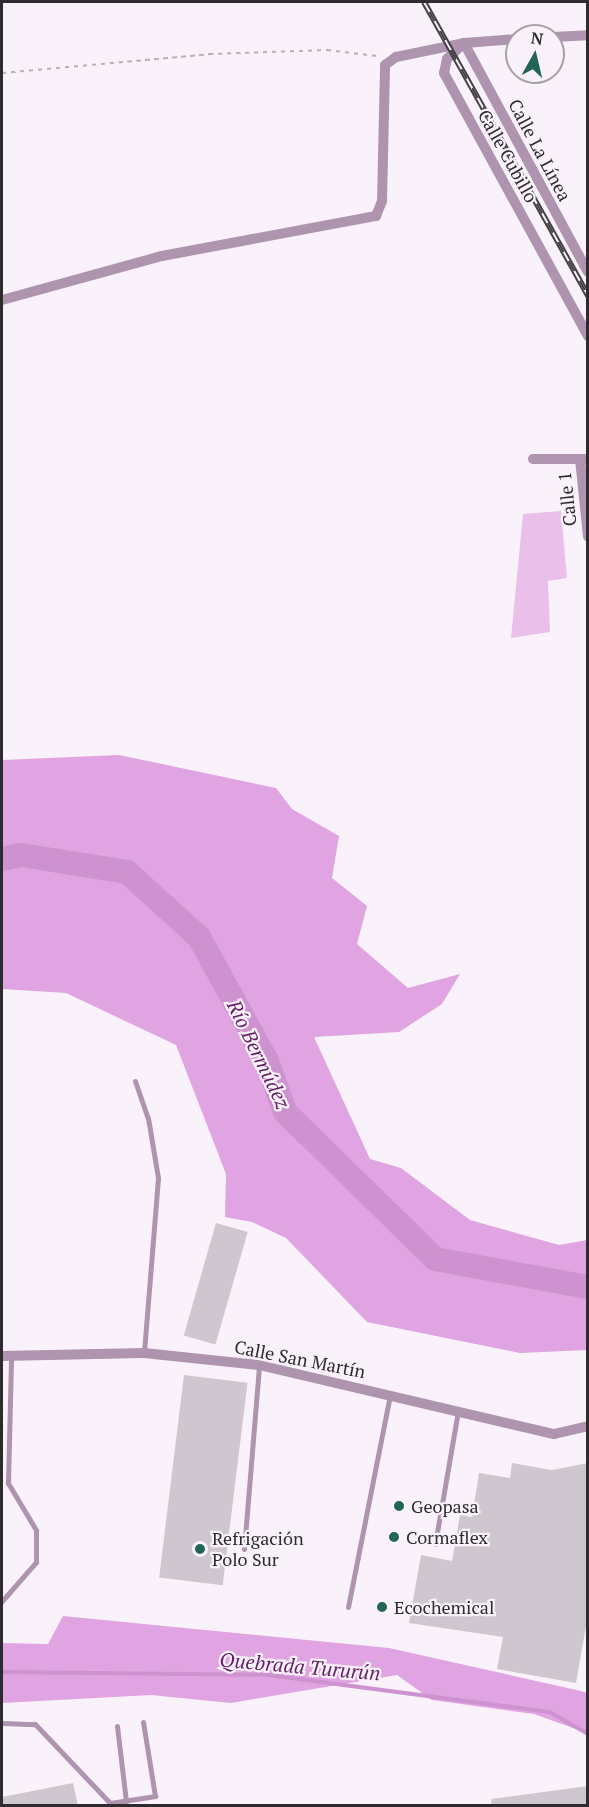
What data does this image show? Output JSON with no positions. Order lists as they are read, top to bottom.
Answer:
{
  "streets": {
    "street": [
      "Calle La Línea",
      "Calle Cubillo",
      "Calle 1",
      "Calle San Martín"
    ]
  },
  "crossings": [
    ["Calle La Línea", "Calle Cubillo"]
  ],
  "water": ["Río Bermúdez", "Quebrada Tururún"],
  "places": [
    "Geopasa",
    "Cormaflex",
    "Refrigación Polo Sur",
    "Ecochemical"
  ],
  "north": "top"
}
